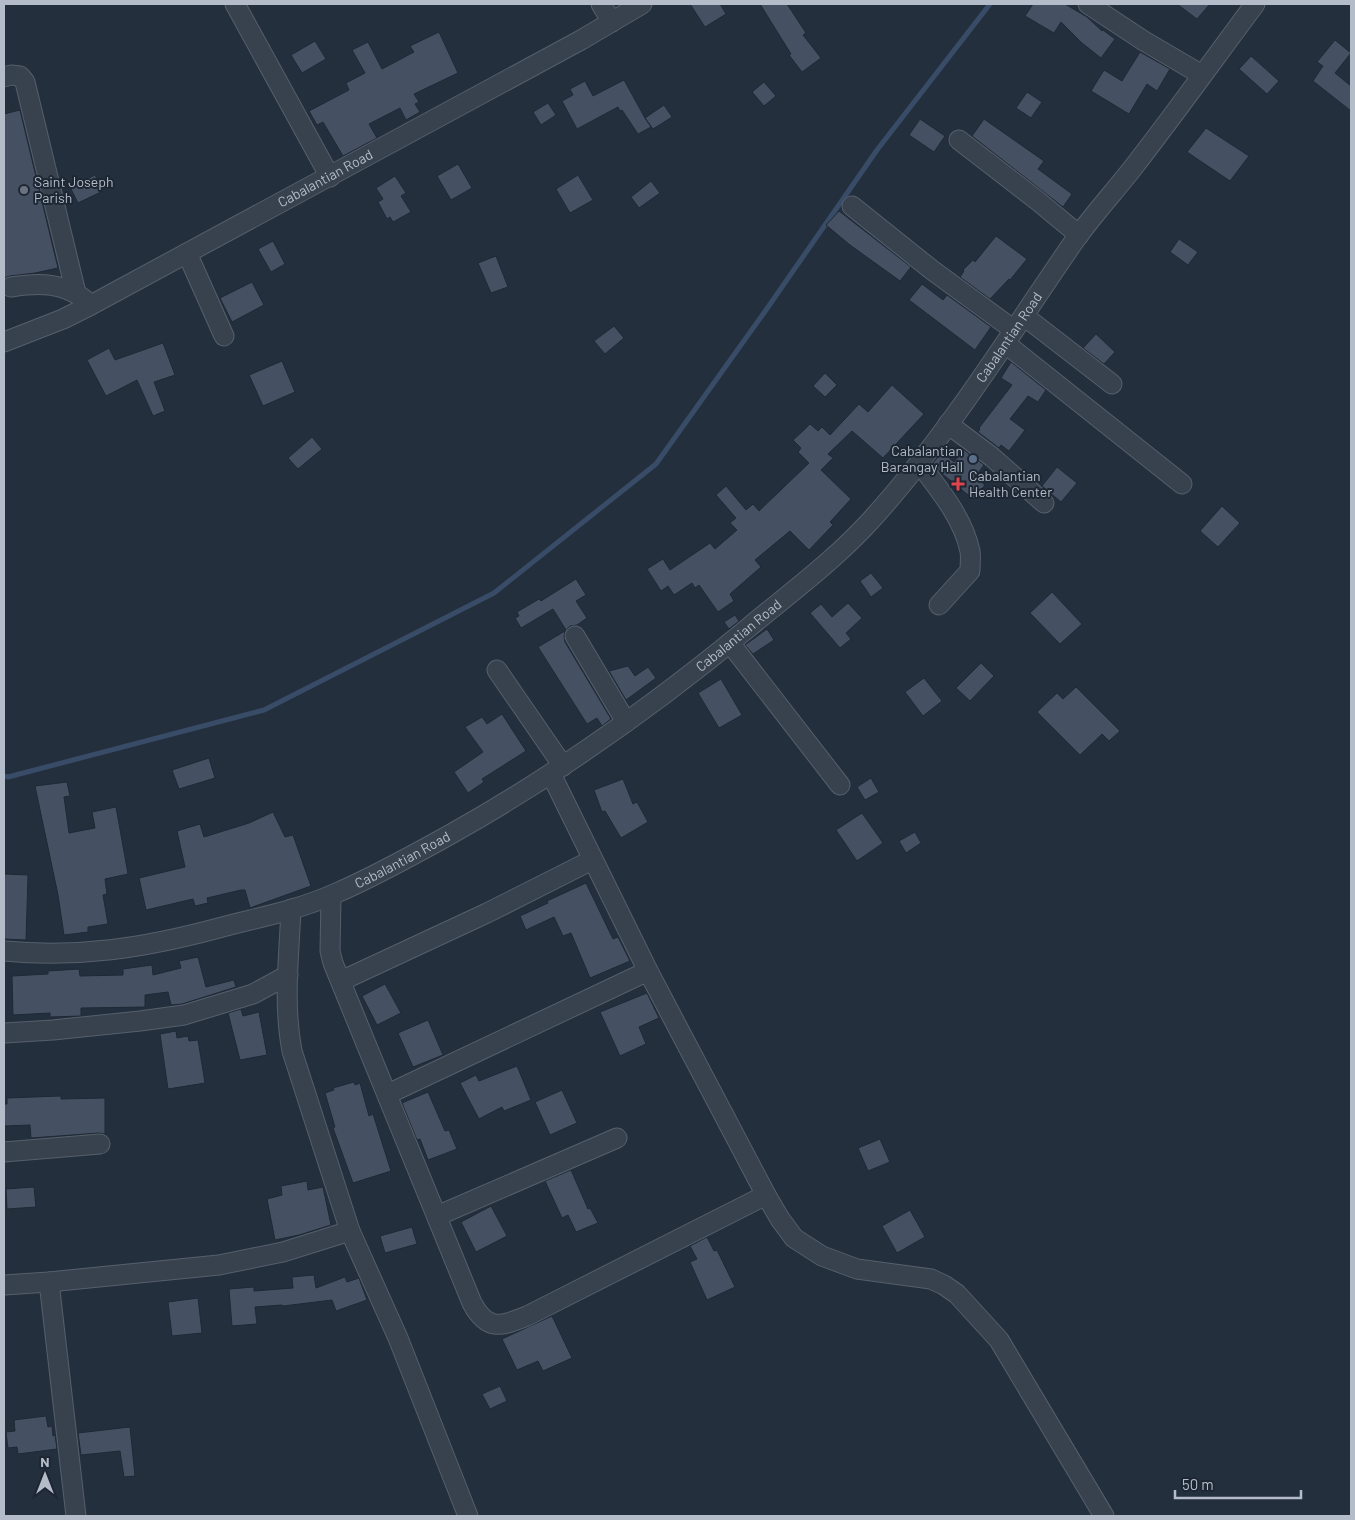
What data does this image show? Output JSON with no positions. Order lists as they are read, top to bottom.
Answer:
{
  "streets": {
    "street": ["Cabalantian Road"]
  },
  "places": {
    "other": ["Saint Joseph Parish", "Cabalantian Barangay Hall"],
    "health": ["Cabalantian Health Center"]
  },
  "scale_bar": "50 m",
  "north": "top"
}
